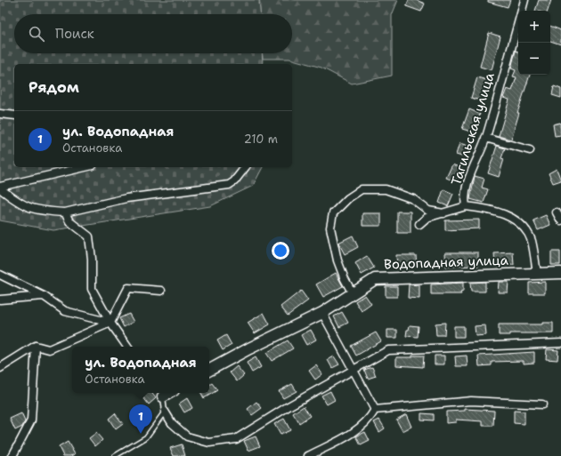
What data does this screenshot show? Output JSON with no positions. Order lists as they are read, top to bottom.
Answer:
{
  "streets": {
    "street": ["Тагильская улица", "Водопадная улица"]
  },
  "crossings": [
    ["Тагильская улица", "Водопадная улица"]
  ],
  "page": {
    "map_buttons": ["+", "−"],
    "search": "Поиск",
    "heading": "Рядом",
    "list": [
      {
        "mark": "1",
        "name": "ул. Водопадная",
        "note": "Остановка",
        "value": "210 m"
      }
    ],
    "popup": ["ул. Водопадная", "Остановка"],
    "pins": "1"
  }
}
